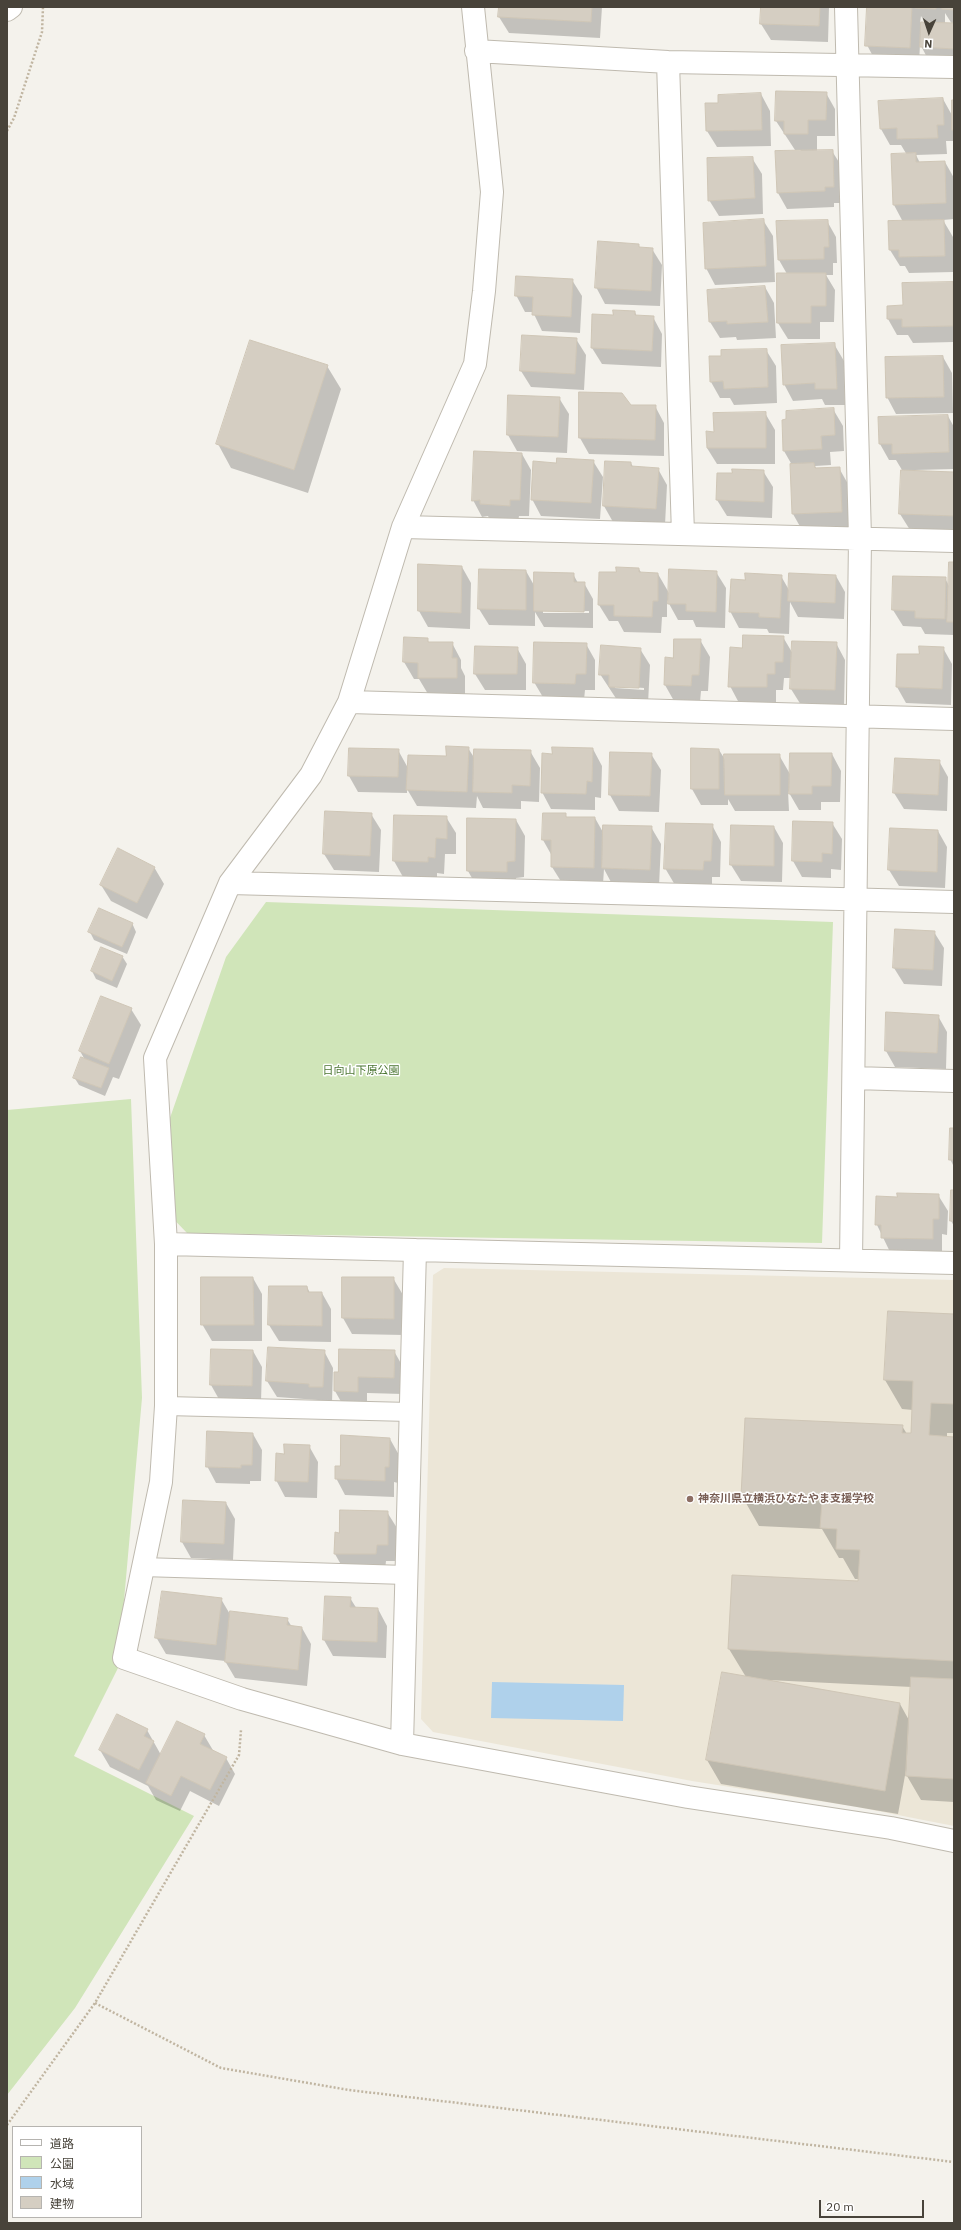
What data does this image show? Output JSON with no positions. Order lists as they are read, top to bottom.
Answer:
{
  "parks": ["日向山下原公園"],
  "places": ["神奈川県立横浜ひなたやま支援学校"],
  "legend": [
    "道路",
    "公園",
    "水域",
    "建物"
  ],
  "scale_bar": "20 m",
  "north": "bottom"
}
